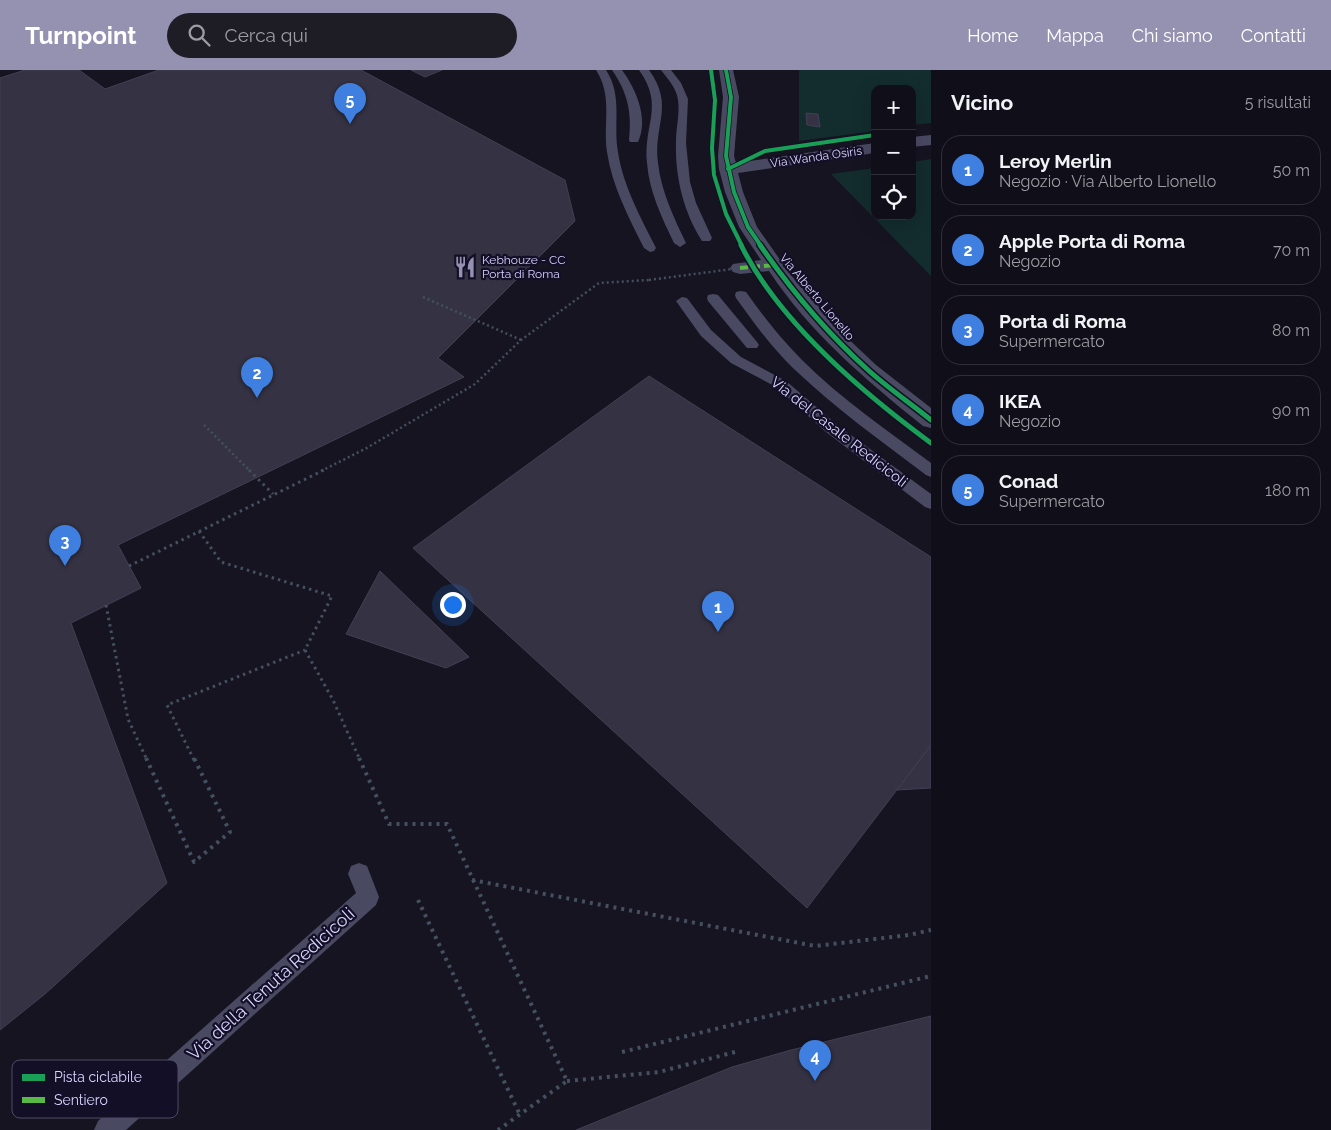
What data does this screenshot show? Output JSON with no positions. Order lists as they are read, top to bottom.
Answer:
{
  "streets": {
    "street": ["Via Wanda Osiris", "Via Alberto Lionello"],
    "lane": ["Via del Casale Redicicoli", "Via della Tenuta Redicicoli"]
  },
  "crossings": [
    ["Via Wanda Osiris", "Via Alberto Lionello"]
  ],
  "places": {
    "restaurant": ["Kebhouze - CC Porta di Roma"]
  },
  "legend": ["Pista ciclabile", "Sentiero"],
  "page": {
    "header": "Turnpoint",
    "search": "Cerca qui",
    "nav": [
      "Home",
      "Mappa",
      "Chi siamo",
      "Contatti"
    ],
    "heading": ["Vicino", "5 risultati"],
    "pins": [
      "5",
      "2",
      "3",
      "1",
      "4"
    ],
    "map_buttons": ["+", "−"],
    "list": [
      {
        "mark": "1",
        "name": "Leroy Merlin",
        "note": "Negozio · Via Alberto Lionello",
        "value": "50 m"
      },
      {
        "mark": "2",
        "name": "Apple Porta di Roma",
        "note": "Negozio",
        "value": "70 m"
      },
      {
        "mark": "3",
        "name": "Porta di Roma",
        "note": "Supermercato",
        "value": "80 m"
      },
      {
        "mark": "4",
        "name": "IKEA",
        "note": "Negozio",
        "value": "90 m"
      },
      {
        "mark": "5",
        "name": "Conad",
        "note": "Supermercato",
        "value": "180 m"
      }
    ]
  }
}
